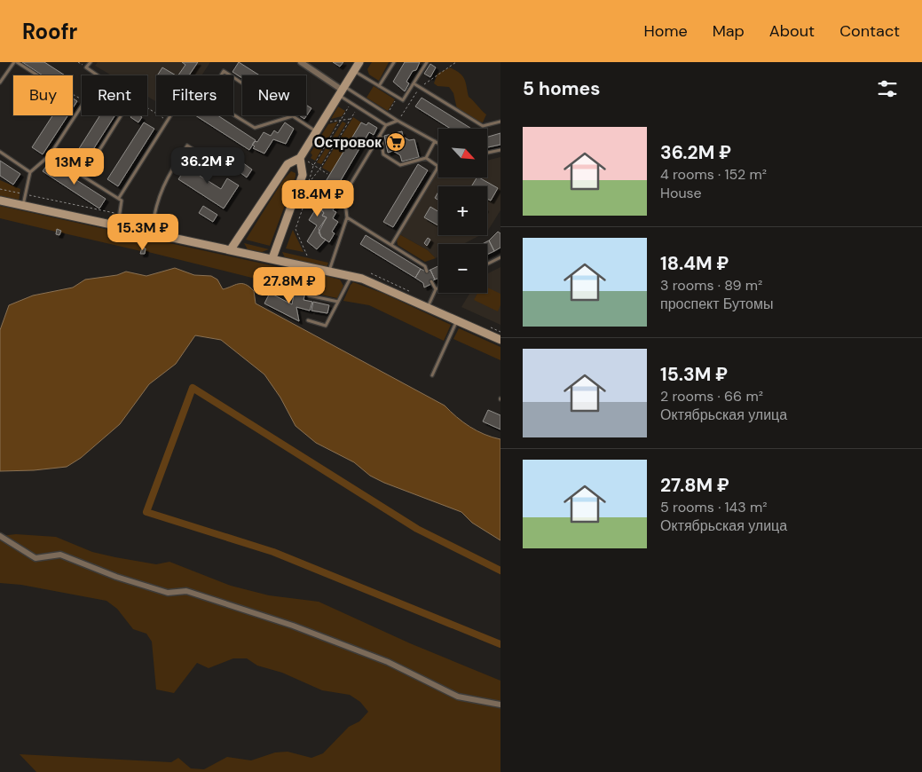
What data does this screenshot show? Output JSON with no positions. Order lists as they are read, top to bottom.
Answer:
{
  "places": {
    "supermarket": ["Островок"]
  },
  "north": "bottom right",
  "page": {
    "header": "Roofr",
    "nav": [
      "Home",
      "Map",
      "About",
      "Contact"
    ],
    "heading": "5 homes",
    "chip": [
      "Buy",
      "Rent",
      "Filters",
      "New"
    ],
    "list": [
      {
        "name": "36.2M ₽",
        "note": "4 rooms · 152 m² · House"
      },
      {
        "name": "18.4M ₽",
        "note": "3 rooms · 89 m² · проспект Бутомы"
      },
      {
        "name": "15.3M ₽",
        "note": "2 rooms · 66 m² · Октябрьская улица"
      },
      {
        "name": "27.8M ₽",
        "note": "5 rooms · 143 m² · Октябрьская улица"
      }
    ],
    "map_buttons": ["+", "−"],
    "price": [
      "36.2M ₽",
      "13M ₽",
      "18.4M ₽",
      "15.3M ₽",
      "27.8M ₽"
    ]
  }
}
